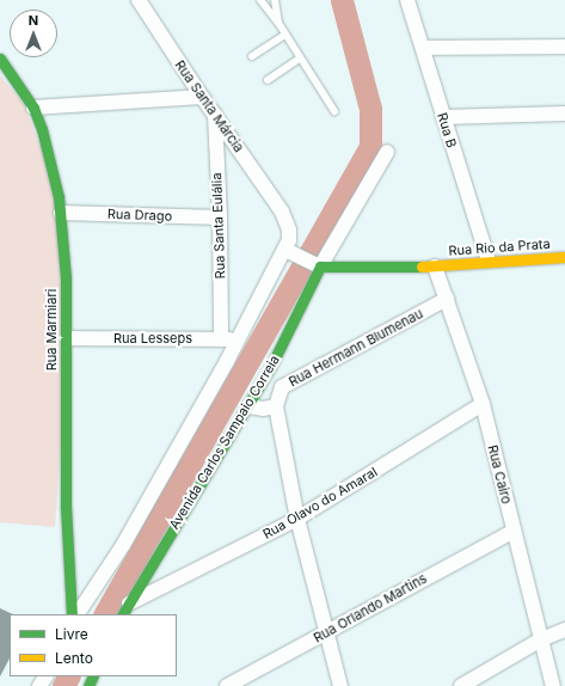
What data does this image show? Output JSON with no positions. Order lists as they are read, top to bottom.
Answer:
{
  "streets": {
    "street": [
      "Rua Santa Márcia",
      "Rua B",
      "Rua Drago",
      "Rua Santa Eulália",
      "Rua Rio da Prata",
      "Rua Marmiari",
      "Rua Lesseps",
      "Rua Hermann Blumenau",
      "Avenida Carlos Sampaio Correia",
      "Rua Cairo",
      "Rua Olavo do Amaral",
      "Rua Orlando Martins"
    ]
  },
  "crossings": [
    ["Rua Santa Márcia", "Rua Santa Eulália"],
    ["Rua B", "Rua Rio da Prata"],
    ["Rua Drago", "Rua Santa Eulália"],
    ["Rua Drago", "Rua Marmiari"],
    ["Rua Santa Eulália", "Rua Lesseps"],
    ["Rua Rio da Prata", "Rua Cairo"],
    ["Rua Marmiari", "Rua Lesseps"],
    ["Rua Hermann Blumenau", "Rua Cairo"],
    ["Avenida Carlos Sampaio Correia", "Rua Olavo do Amaral"],
    ["Rua Cairo", "Rua Olavo do Amaral"],
    ["Rua Cairo", "Rua Orlando Martins"]
  ],
  "legend": ["Livre", "Lento"],
  "north": "top"
}
